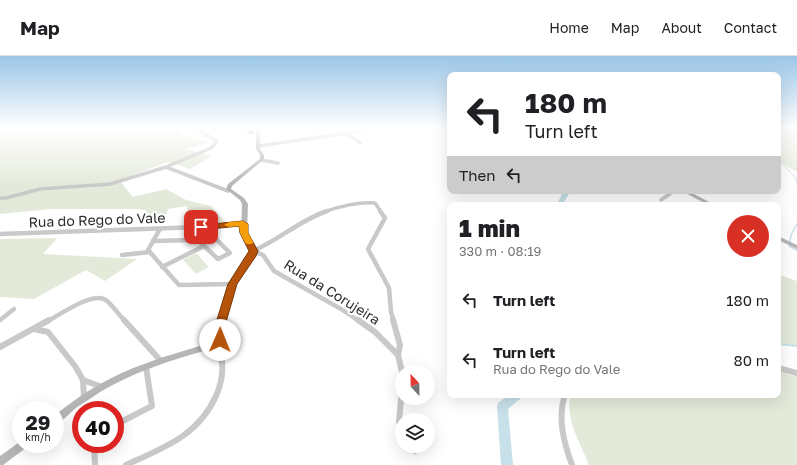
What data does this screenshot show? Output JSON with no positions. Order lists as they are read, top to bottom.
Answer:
{
  "streets": {
    "street": ["Rua do Rego do Vale", "Rua da Corujeira"]
  },
  "north": "top",
  "page": {
    "header": "Map",
    "nav": [
      "Home",
      "Map",
      "About",
      "Contact"
    ],
    "turn": ["180 m", "Turn left"],
    "then": "Then",
    "heading": ["1 min", "330 m · 08:19"],
    "list": [
      {
        "name": "Turn left",
        "value": "180 m"
      },
      {
        "name": "Turn left",
        "note": "Rua do Rego do Vale",
        "value": "80 m"
      }
    ],
    "speed": "29 km/h",
    "limit": "40"
  }
}
